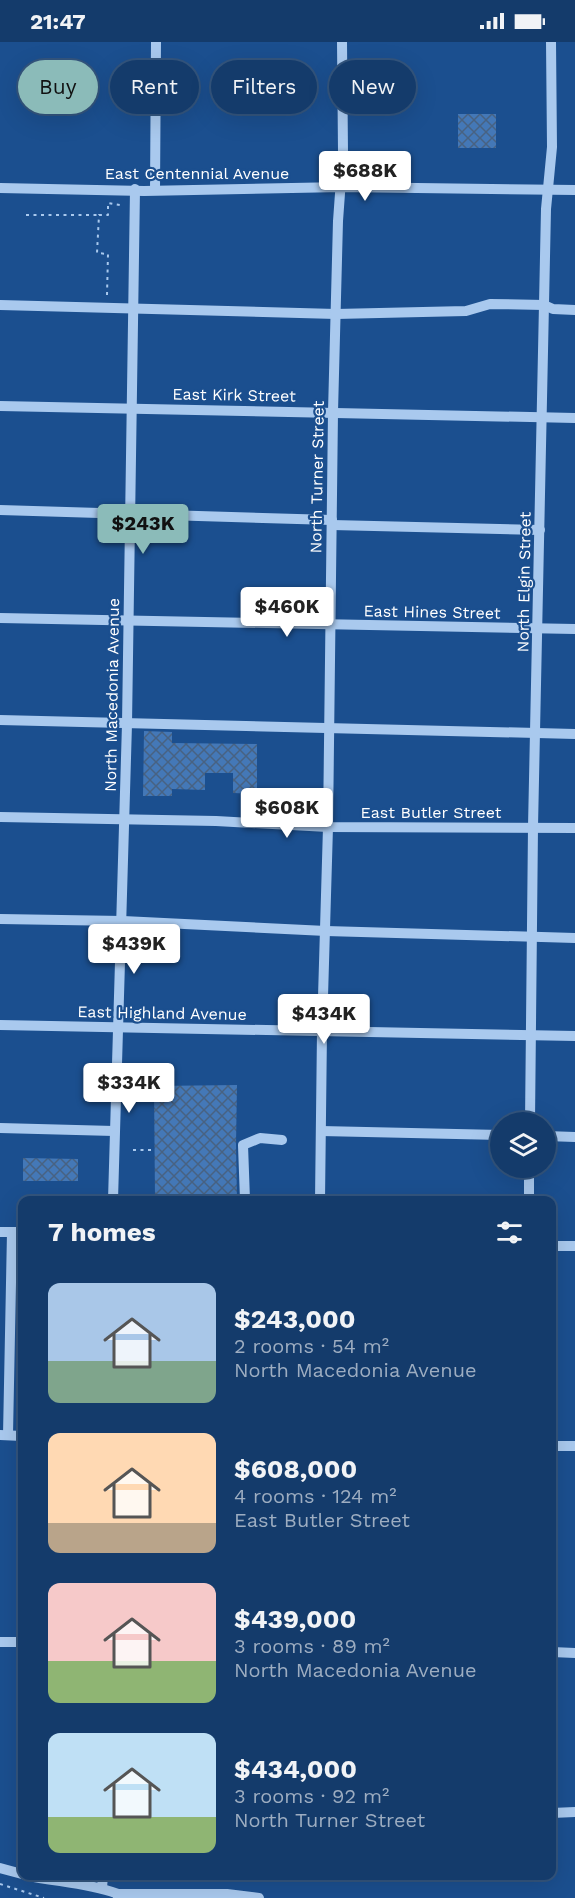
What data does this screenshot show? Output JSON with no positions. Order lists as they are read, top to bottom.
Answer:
{
  "streets": {
    "street": [
      "East Centennial Avenue",
      "East Kirk Street",
      "North Turner Street",
      "North Elgin Street",
      "East Hines Street",
      "North Macedonia Avenue",
      "East Butler Street",
      "East Highland Avenue"
    ]
  },
  "crossings": [
    ["East Centennial Avenue", "North Turner Street"],
    ["East Centennial Avenue", "North Elgin Street"],
    ["East Centennial Avenue", "North Macedonia Avenue"],
    ["East Kirk Street", "North Turner Street"],
    ["East Kirk Street", "North Elgin Street"],
    ["East Kirk Street", "North Macedonia Avenue"],
    ["North Turner Street", "East Hines Street"],
    ["North Turner Street", "East Butler Street"],
    ["North Turner Street", "East Highland Avenue"],
    ["North Elgin Street", "East Hines Street"],
    ["North Elgin Street", "East Butler Street"],
    ["North Elgin Street", "East Highland Avenue"],
    ["East Hines Street", "North Macedonia Avenue"],
    ["North Macedonia Avenue", "East Butler Street"],
    ["North Macedonia Avenue", "East Highland Avenue"]
  ],
  "page": {
    "status": "21:47",
    "chip": [
      "Buy",
      "Rent",
      "Filters",
      "New"
    ],
    "price": [
      "$688K",
      "$243K",
      "$460K",
      "$608K",
      "$439K",
      "$434K",
      "$334K"
    ],
    "heading": "7 homes",
    "list": [
      {
        "name": "$243,000",
        "note": "2 rooms · 54 m² · North Macedonia Avenue"
      },
      {
        "name": "$608,000",
        "note": "4 rooms · 124 m² · East Butler Street"
      },
      {
        "name": "$439,000",
        "note": "3 rooms · 89 m² · North Macedonia Avenue"
      },
      {
        "name": "$434,000",
        "note": "3 rooms · 92 m² · North Turner Street"
      }
    ]
  }
}
